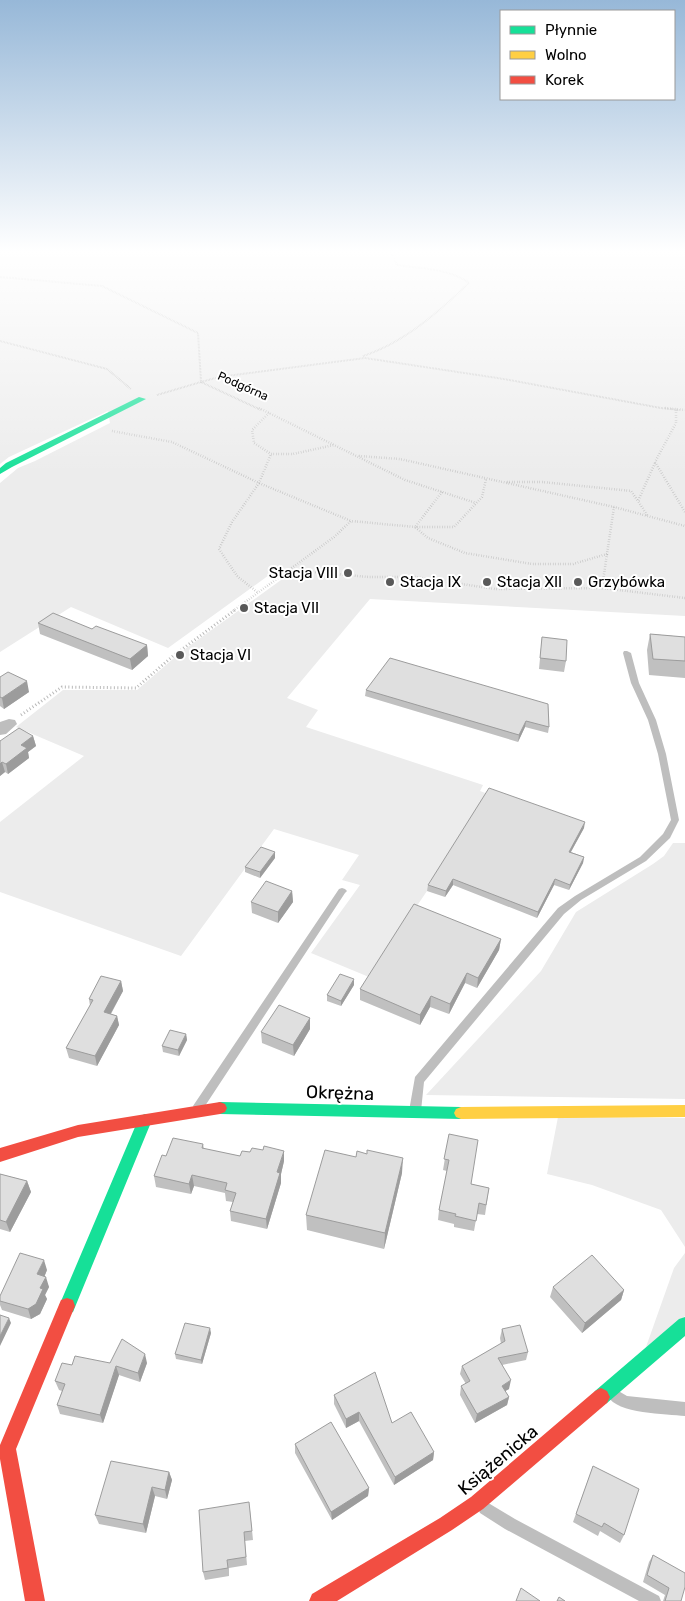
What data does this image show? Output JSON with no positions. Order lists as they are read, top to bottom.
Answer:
{
  "streets": {
    "street": ["Okrężna", "Książenicka"],
    "path": ["Podgórna"]
  },
  "places": [
    "Stacja VIII",
    "Stacja IX",
    "Stacja XII",
    "Grzybówka",
    "Stacja VII",
    "Stacja VI"
  ],
  "legend": ["Płynnie", "Wolno", "Korek"]
}
